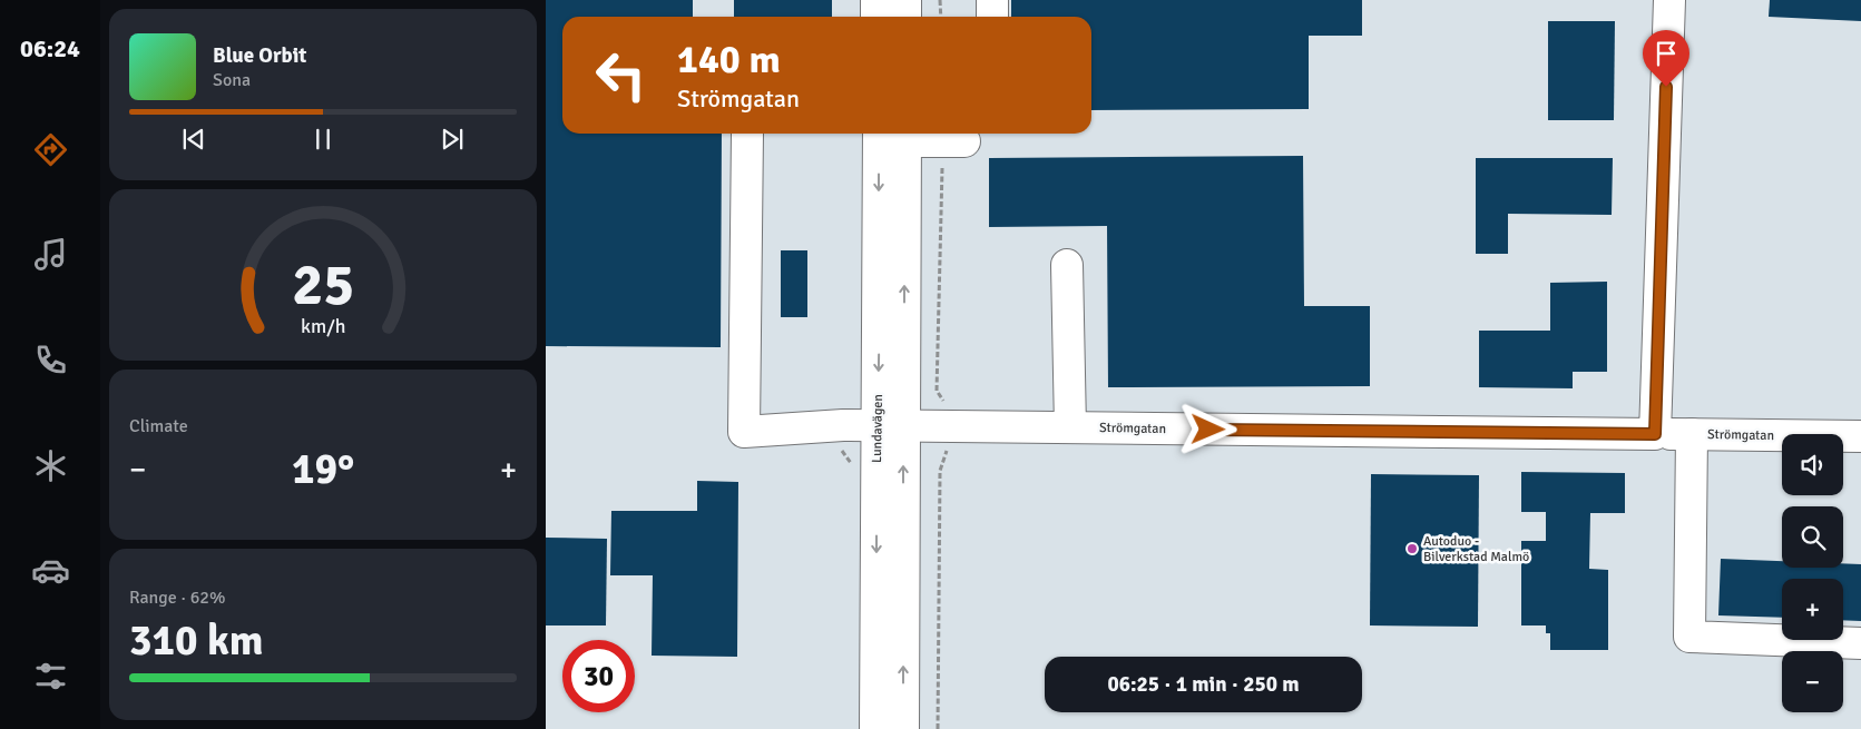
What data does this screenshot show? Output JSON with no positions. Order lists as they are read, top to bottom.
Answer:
{
  "streets": {
    "street": ["Lundavägen", "Strömgatan"]
  },
  "crossings": [
    ["Lundavägen", "Strömgatan"]
  ],
  "places": ["Autoduo - Bilverkstad Malmö"],
  "page": {
    "tabs": "06:24",
    "turn": ["140 m", "Strömgatan"],
    "song": ["Blue Orbit", "Sona"],
    "tile": [
      "Climate",
      ["Range · 62%", "310 km"]
    ],
    "map_buttons": ["+", "−"],
    "heat": ["−", "19°", "+"],
    "limit": "30",
    "trip": "06:25 · 1 min · 250 m",
    "gauge": ["25", "km/h"]
  }
}
